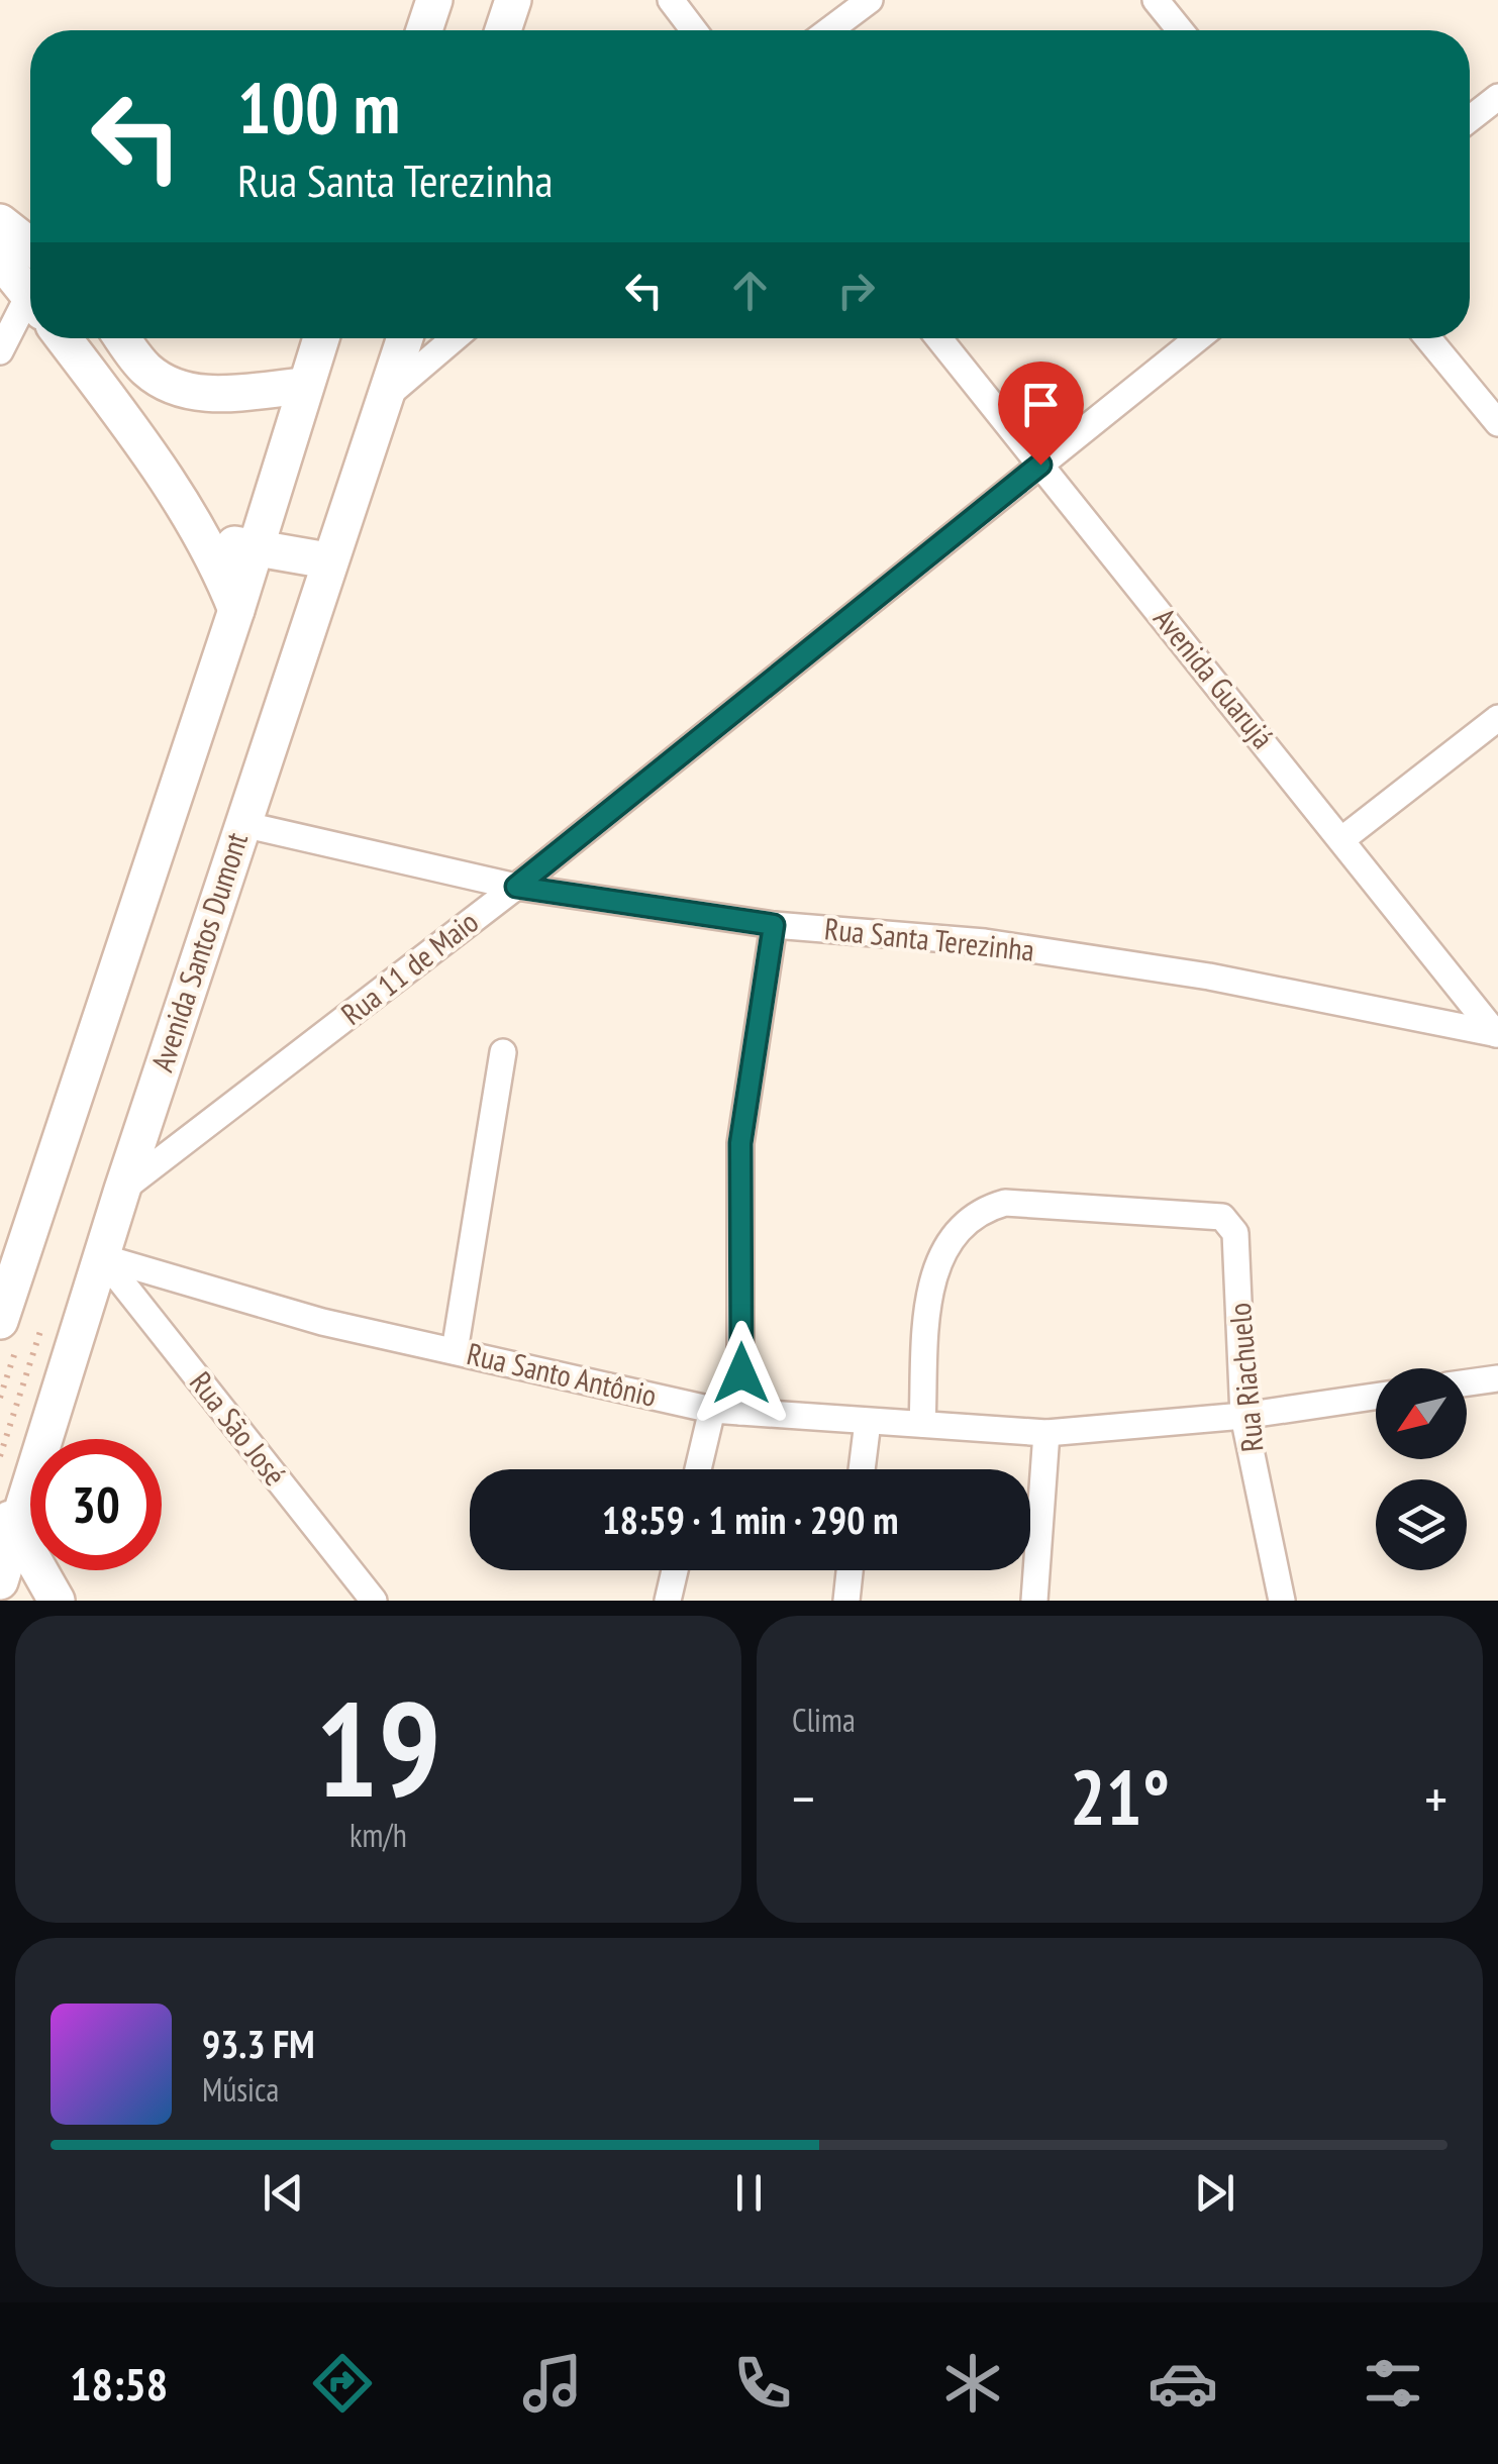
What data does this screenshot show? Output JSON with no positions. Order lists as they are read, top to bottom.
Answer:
{
  "streets": {
    "main road": ["Avenida Santos Dumont"],
    "street": [
      "Avenida Guarujá",
      "Rua Santa Terezinha",
      "Rua 11 de Maio",
      "Rua Santo Antônio",
      "Rua Riachuelo",
      "Rua São José"
    ]
  },
  "crossings": [
    ["Avenida Guarujá", "Rua Santa Terezinha"],
    ["Avenida Guarujá", "Rua 11 de Maio"],
    ["Rua Santa Terezinha", "Avenida Santos Dumont"],
    ["Rua Santa Terezinha", "Rua 11 de Maio"],
    ["Avenida Santos Dumont", "Rua 11 de Maio"],
    ["Avenida Santos Dumont", "Rua Santo Antônio"],
    ["Avenida Santos Dumont", "Rua São José"],
    ["Rua Santo Antônio", "Rua Riachuelo"],
    ["Rua Santo Antônio", "Rua São José"]
  ],
  "north": "bottom left",
  "page": {
    "turn": ["100 m", "Rua Santa Terezinha"],
    "limit": "30",
    "trip": "18:59 · 1 min · 290 m",
    "tile": [
      ["19", "km/h"],
      "Clima"
    ],
    "heat": ["−", "21°", "+"],
    "song": ["93.3 FM", "Música"],
    "tabs": "18:58"
  }
}
